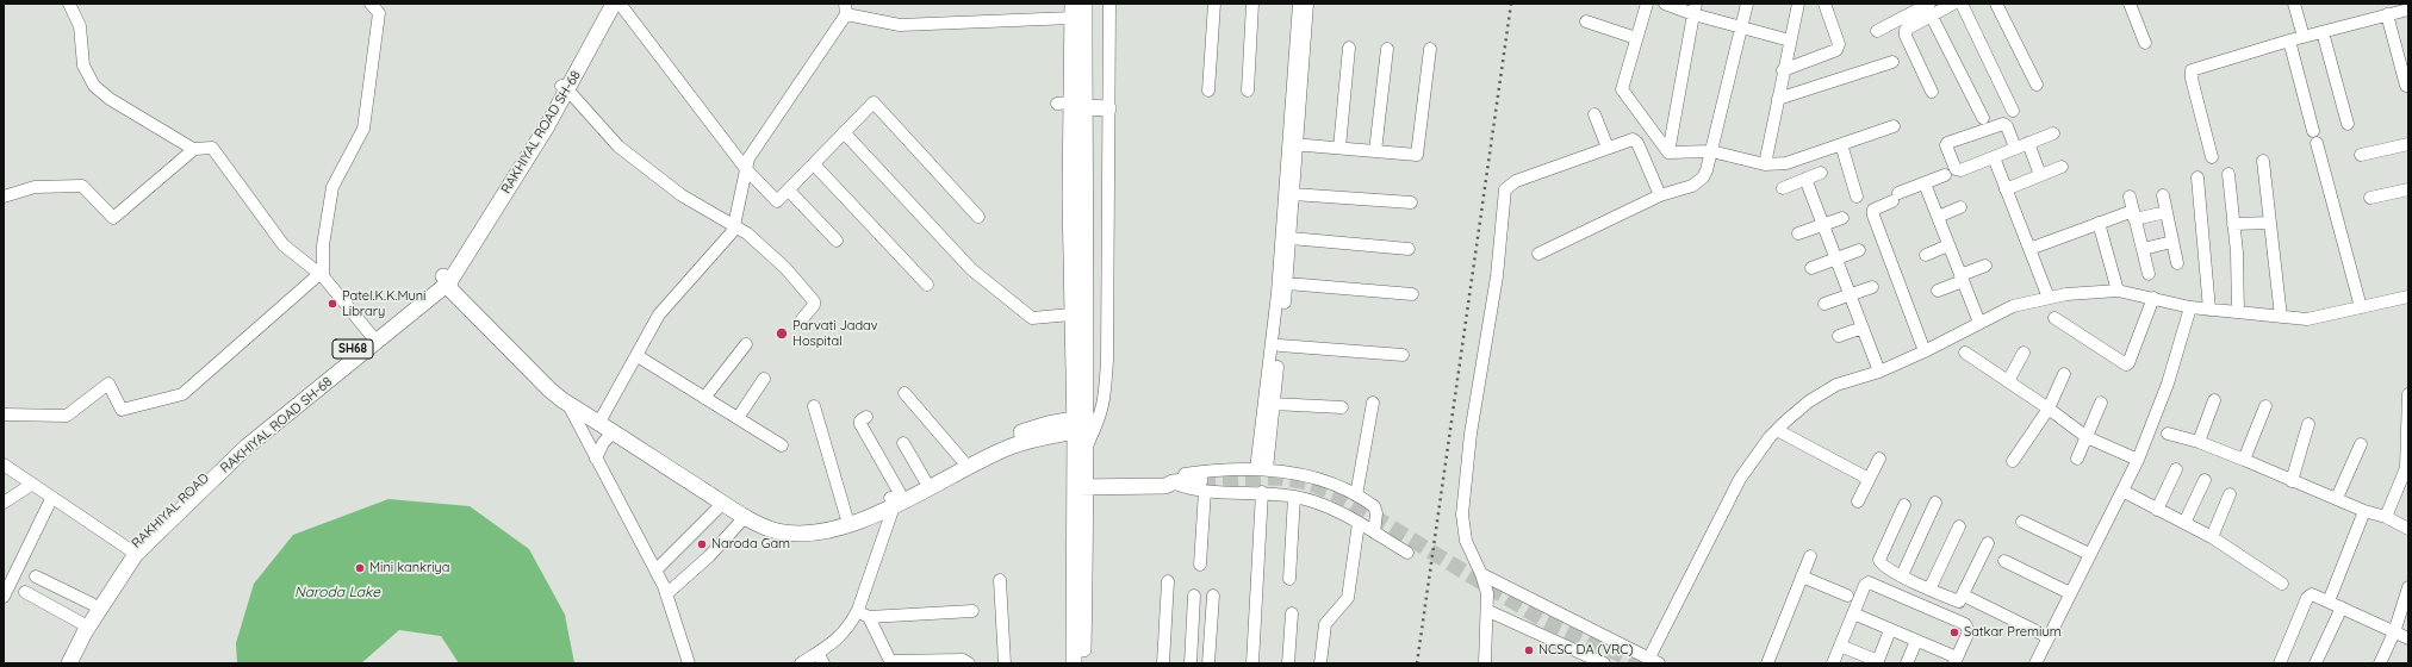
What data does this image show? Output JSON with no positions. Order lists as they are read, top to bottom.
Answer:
{
  "streets": {
    "main road": ["RAKHIYAL ROAD SH-68", "SH68", "RAKHIYAL ROAD"]
  },
  "crossings": [
    ["RAKHIYAL ROAD SH-68", "SH68"],
    ["RAKHIYAL ROAD SH-68", "RAKHIYAL ROAD"],
    ["SH68", "RAKHIYAL ROAD"]
  ],
  "water": ["Naroda Lake"],
  "places": [
    "Patel.K.K.Muni Library",
    "Parvati Jadav Hospital",
    "Naroda Gam",
    "Mini kankriya",
    "Satkar Premium",
    "NCSC DA (VRC)"
  ]
}
